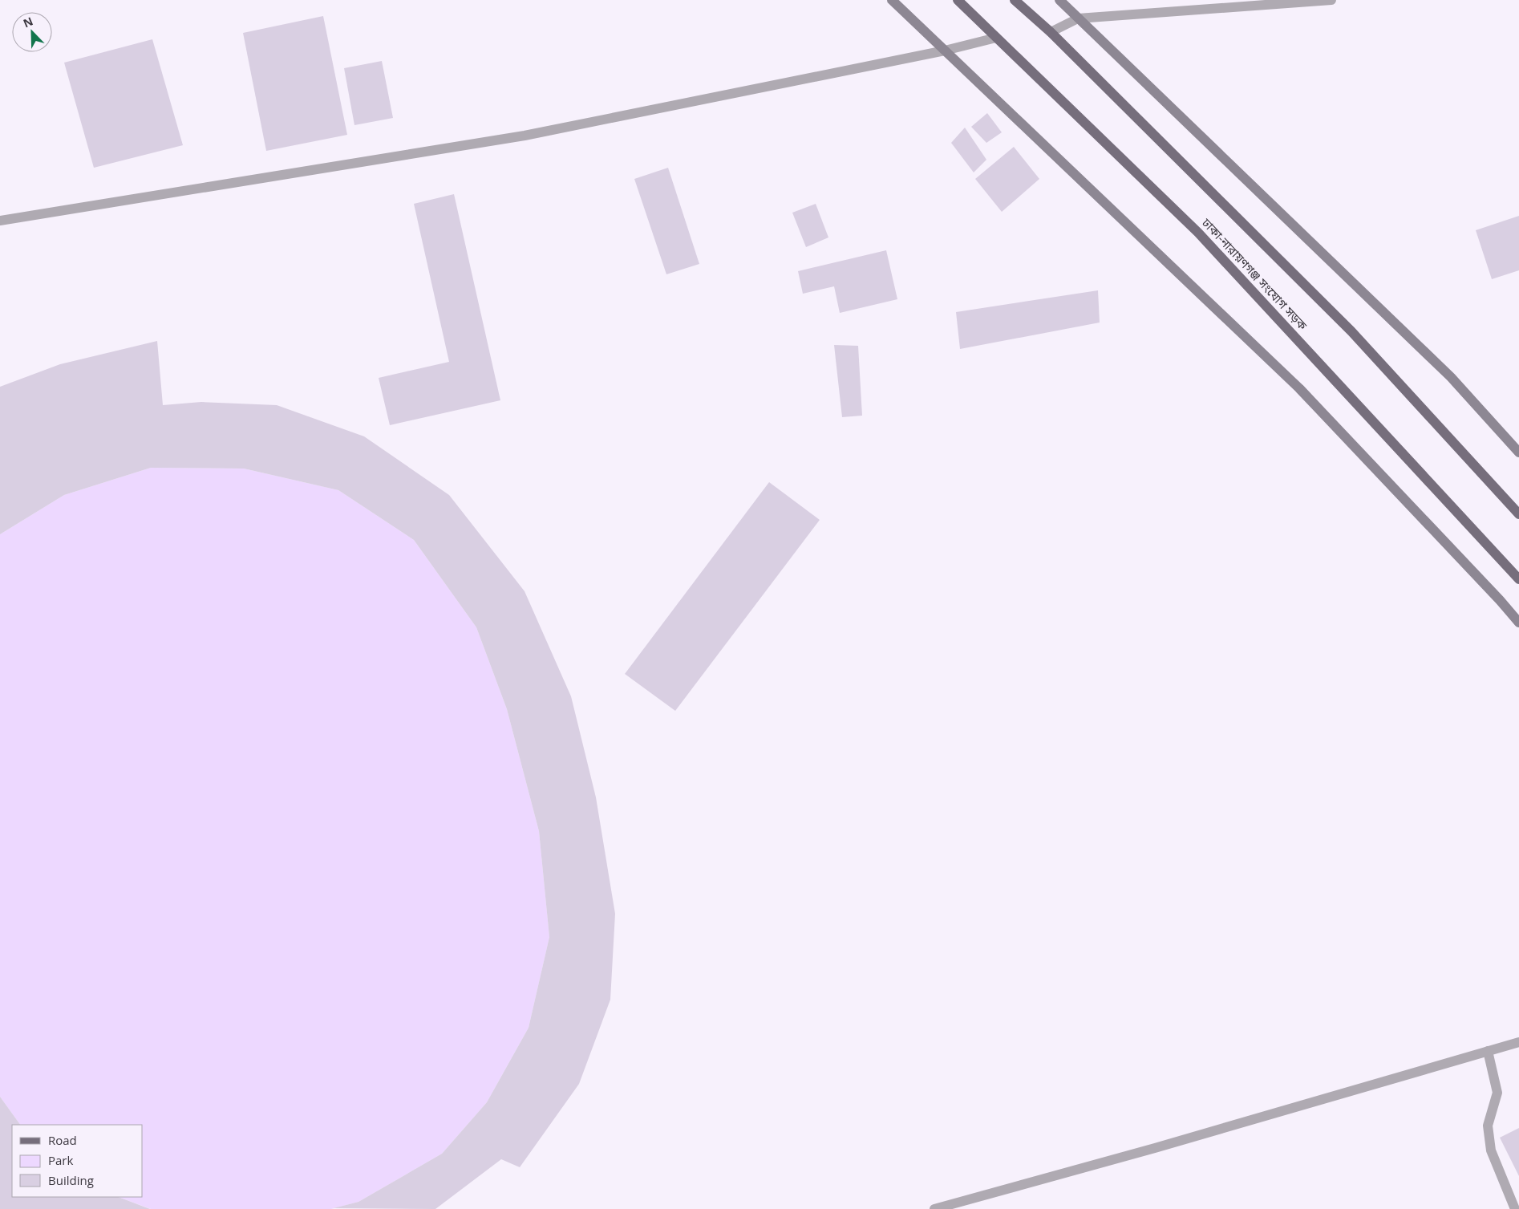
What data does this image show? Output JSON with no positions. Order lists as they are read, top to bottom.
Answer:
{
  "streets": {
    "main road": ["ঢাকা-নারায়ণগঞ্জ সংযোগ সড়ক"]
  },
  "legend": ["Road", "Park", "Building"],
  "north": "top left"
}
